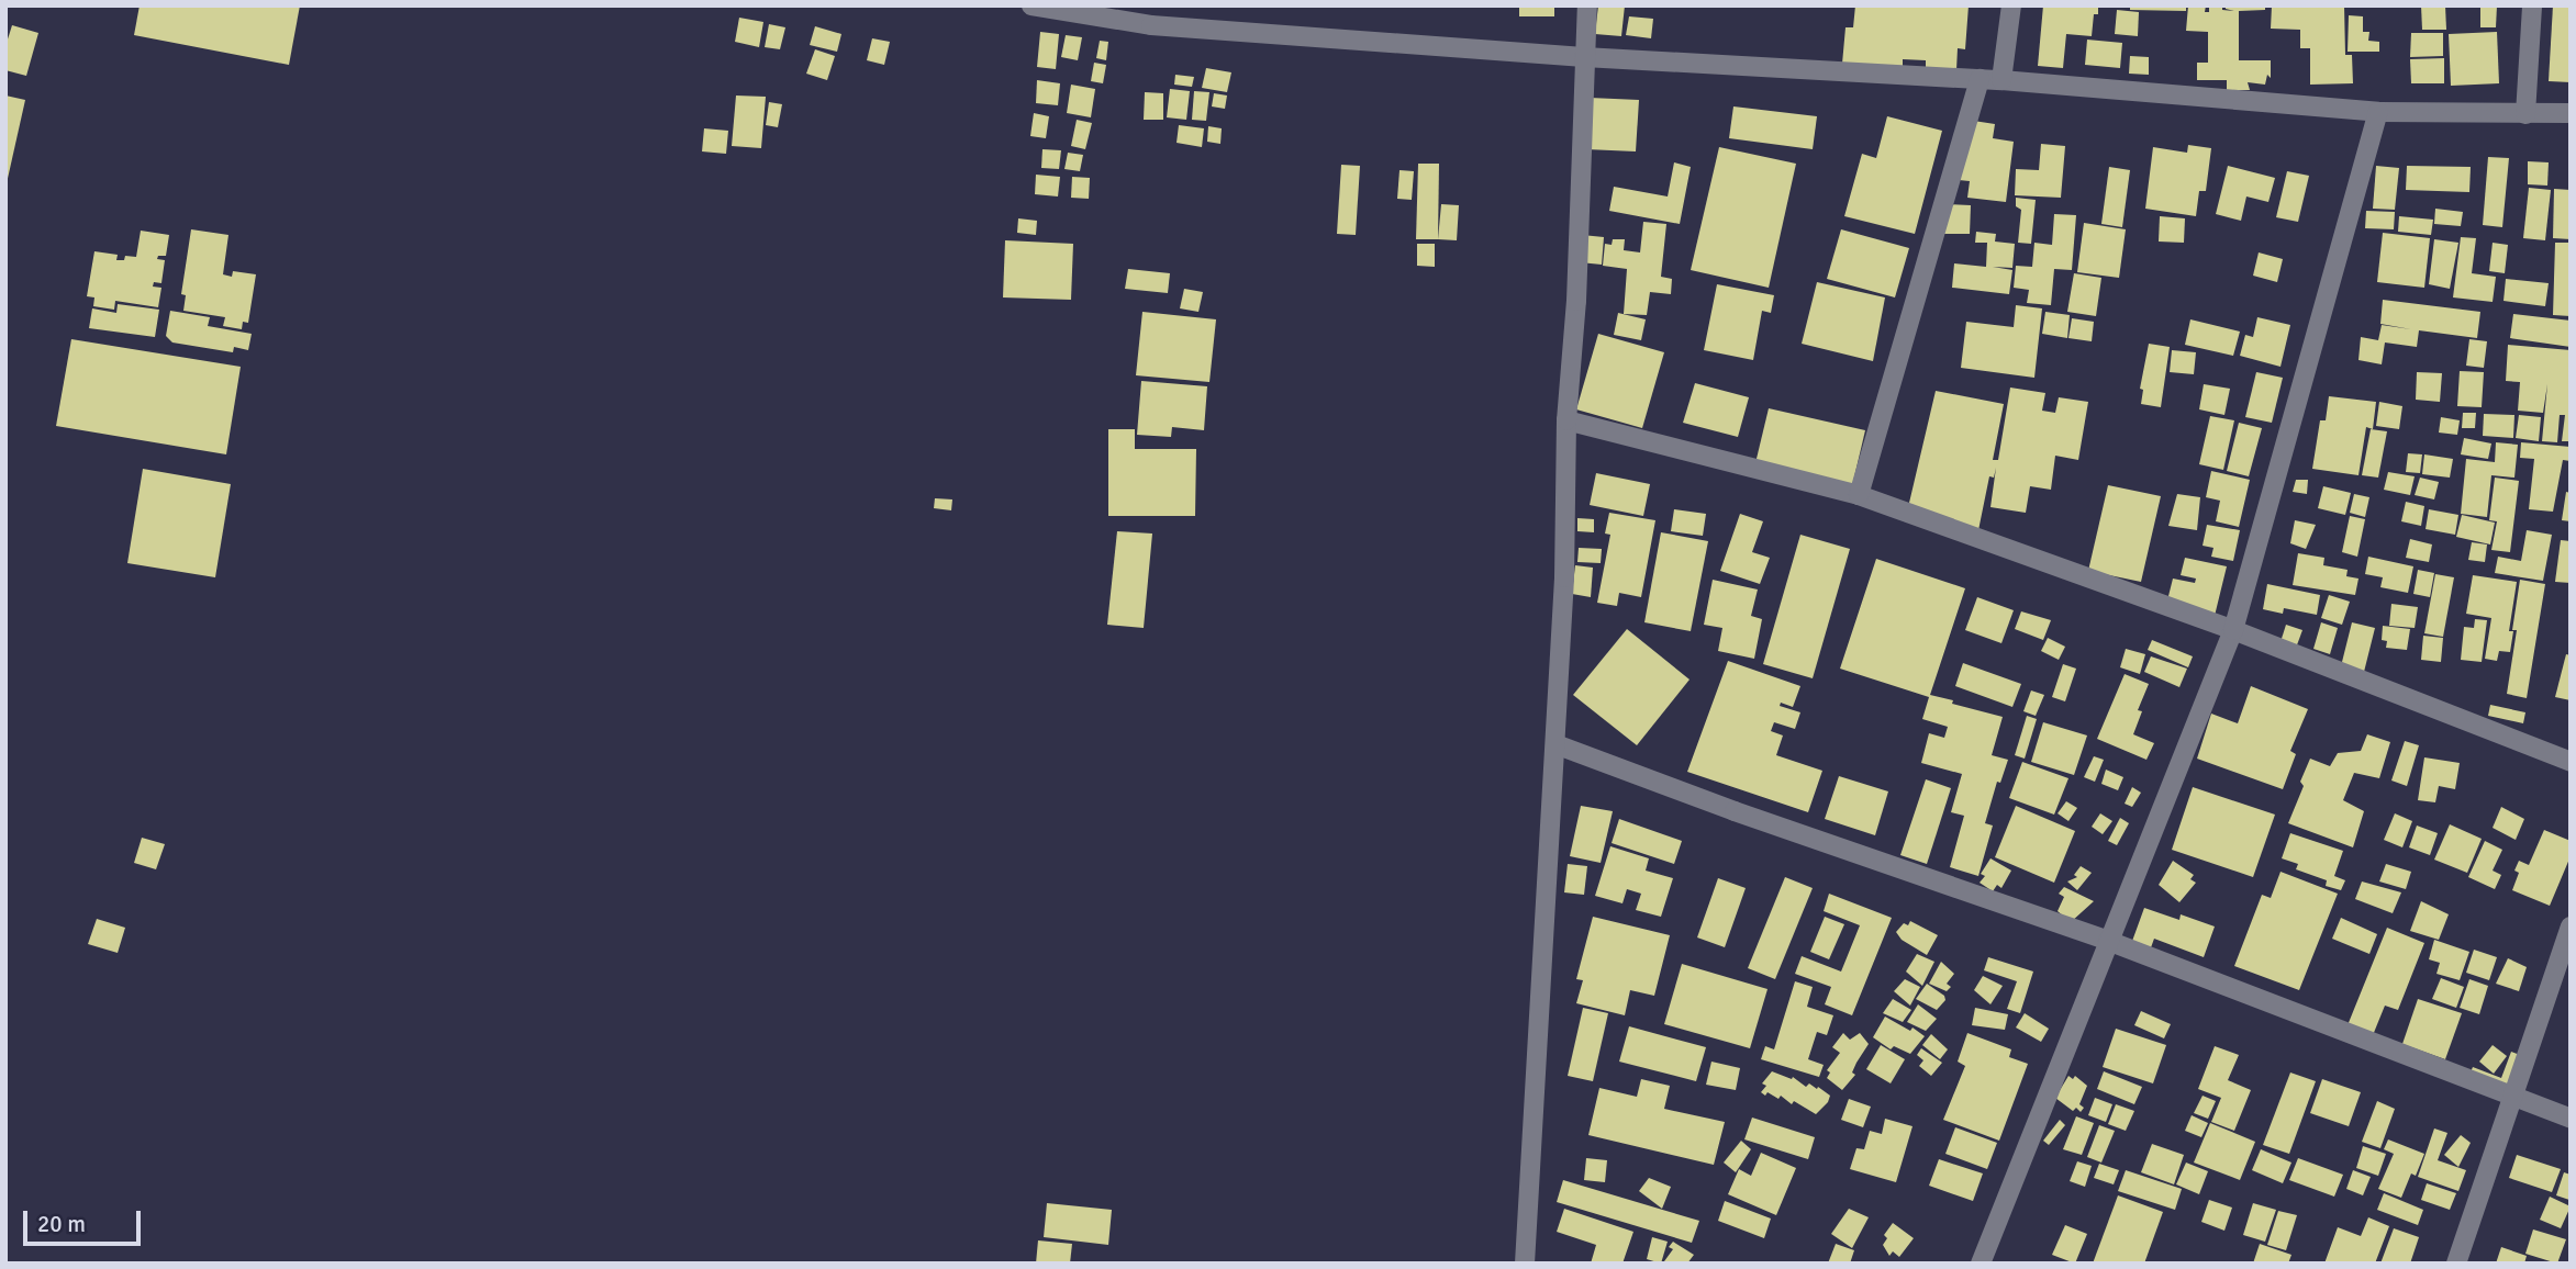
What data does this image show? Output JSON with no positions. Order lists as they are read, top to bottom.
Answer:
{
  "scale_bar": "20 m"
}
